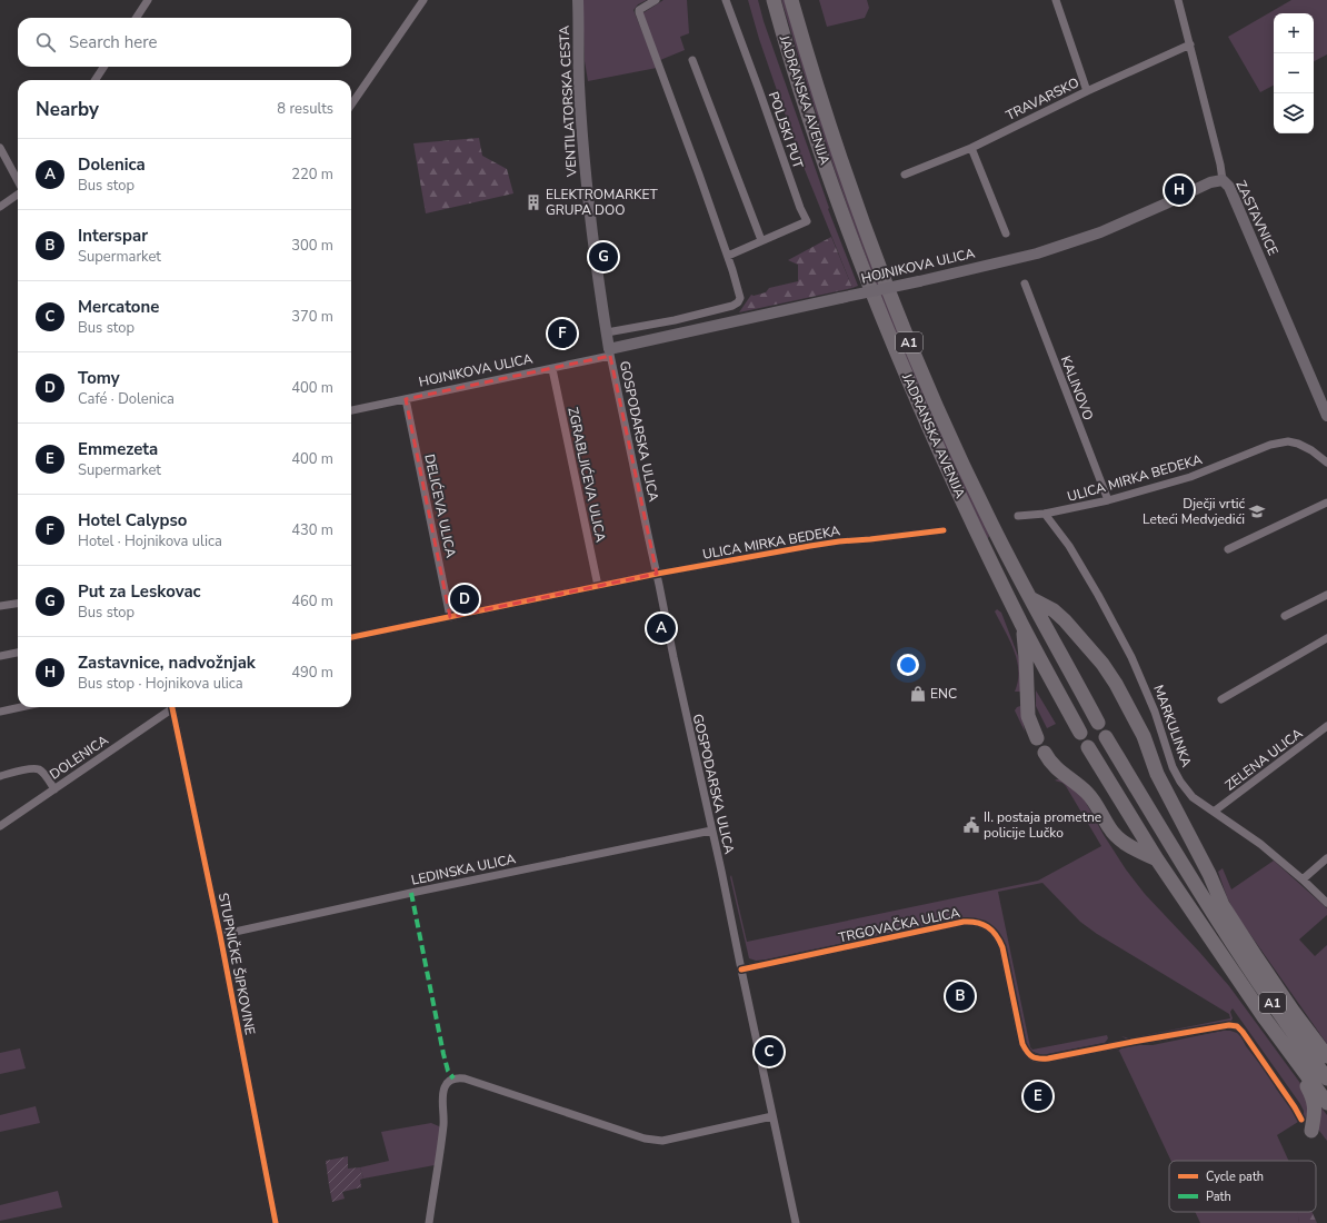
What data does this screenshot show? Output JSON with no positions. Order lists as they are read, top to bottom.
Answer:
{
  "streets": {
    "highway": ["JADRANSKA AVENIJA", "A1"],
    "main road": ["VENTILATORSKA CESTA", "ZASTAVNICE", "HOJNIKOVA ULICA"],
    "street": [
      "TRAVARSKO",
      "POLJSKI PUT",
      "KALINOVO",
      "GOSPODARSKA ULICA",
      "ZGRABLJIĆEVA ULICA",
      "ULICA MIRKA BEDEKA",
      "DELIĆEVA ULICA",
      "MARKULINKA",
      "DOLENICA",
      "ZELENA ULICA",
      "LEDINSKA ULICA",
      "TRGOVAČKA ULICA",
      "STUPNIČKE ŠIPKOVINE"
    ]
  },
  "crossings": [
    ["TRAVARSKO", "ZASTAVNICE"],
    ["VENTILATORSKA CESTA", "HOJNIKOVA ULICA"],
    ["VENTILATORSKA CESTA", "GOSPODARSKA ULICA"],
    ["ZASTAVNICE", "HOJNIKOVA ULICA"],
    ["HOJNIKOVA ULICA", "GOSPODARSKA ULICA"],
    ["HOJNIKOVA ULICA", "ZGRABLJIĆEVA ULICA"],
    ["HOJNIKOVA ULICA", "DELIĆEVA ULICA"],
    ["KALINOVO", "ULICA MIRKA BEDEKA"],
    ["GOSPODARSKA ULICA", "ULICA MIRKA BEDEKA"],
    ["GOSPODARSKA ULICA", "LEDINSKA ULICA"],
    ["GOSPODARSKA ULICA", "TRGOVAČKA ULICA"],
    ["ULICA MIRKA BEDEKA", "MARKULINKA"],
    ["MARKULINKA", "ZELENA ULICA"],
    ["LEDINSKA ULICA", "STUPNIČKE ŠIPKOVINE"]
  ],
  "places": {
    "building": ["ELEKTROMARKET GRUPA DOO"],
    "school or university": ["Dječji vrtić Leteći Medvjedići"],
    "shop": ["ENC"],
    "public building": ["II. postaja prometne policije Lučko"]
  },
  "legend": ["Cycle path", "Path"],
  "page": {
    "map_buttons": ["+", "−"],
    "search": "Search here",
    "heading": ["Nearby", "8 results"],
    "list": [
      {
        "mark": "A",
        "name": "Dolenica",
        "note": "Bus stop",
        "value": "220 m"
      },
      {
        "mark": "B",
        "name": "Interspar",
        "note": "Supermarket",
        "value": "300 m"
      },
      {
        "mark": "C",
        "name": "Mercatone",
        "note": "Bus stop",
        "value": "370 m"
      },
      {
        "mark": "D",
        "name": "Tomy",
        "note": "Café · Dolenica",
        "value": "400 m"
      },
      {
        "mark": "E",
        "name": "Emmezeta",
        "note": "Supermarket",
        "value": "400 m"
      },
      {
        "mark": "F",
        "name": "Hotel Calypso",
        "note": "Hotel · Hojnikova ulica",
        "value": "430 m"
      },
      {
        "mark": "G",
        "name": "Put za Leskovac",
        "note": "Bus stop",
        "value": "460 m"
      },
      {
        "mark": "H",
        "name": "Zastavnice, nadvožnjak",
        "note": "Bus stop · Hojnikova ulica",
        "value": "490 m"
      }
    ],
    "pins": [
      "H",
      "G",
      "F",
      "D",
      "A",
      "B",
      "C",
      "E"
    ]
  }
}
